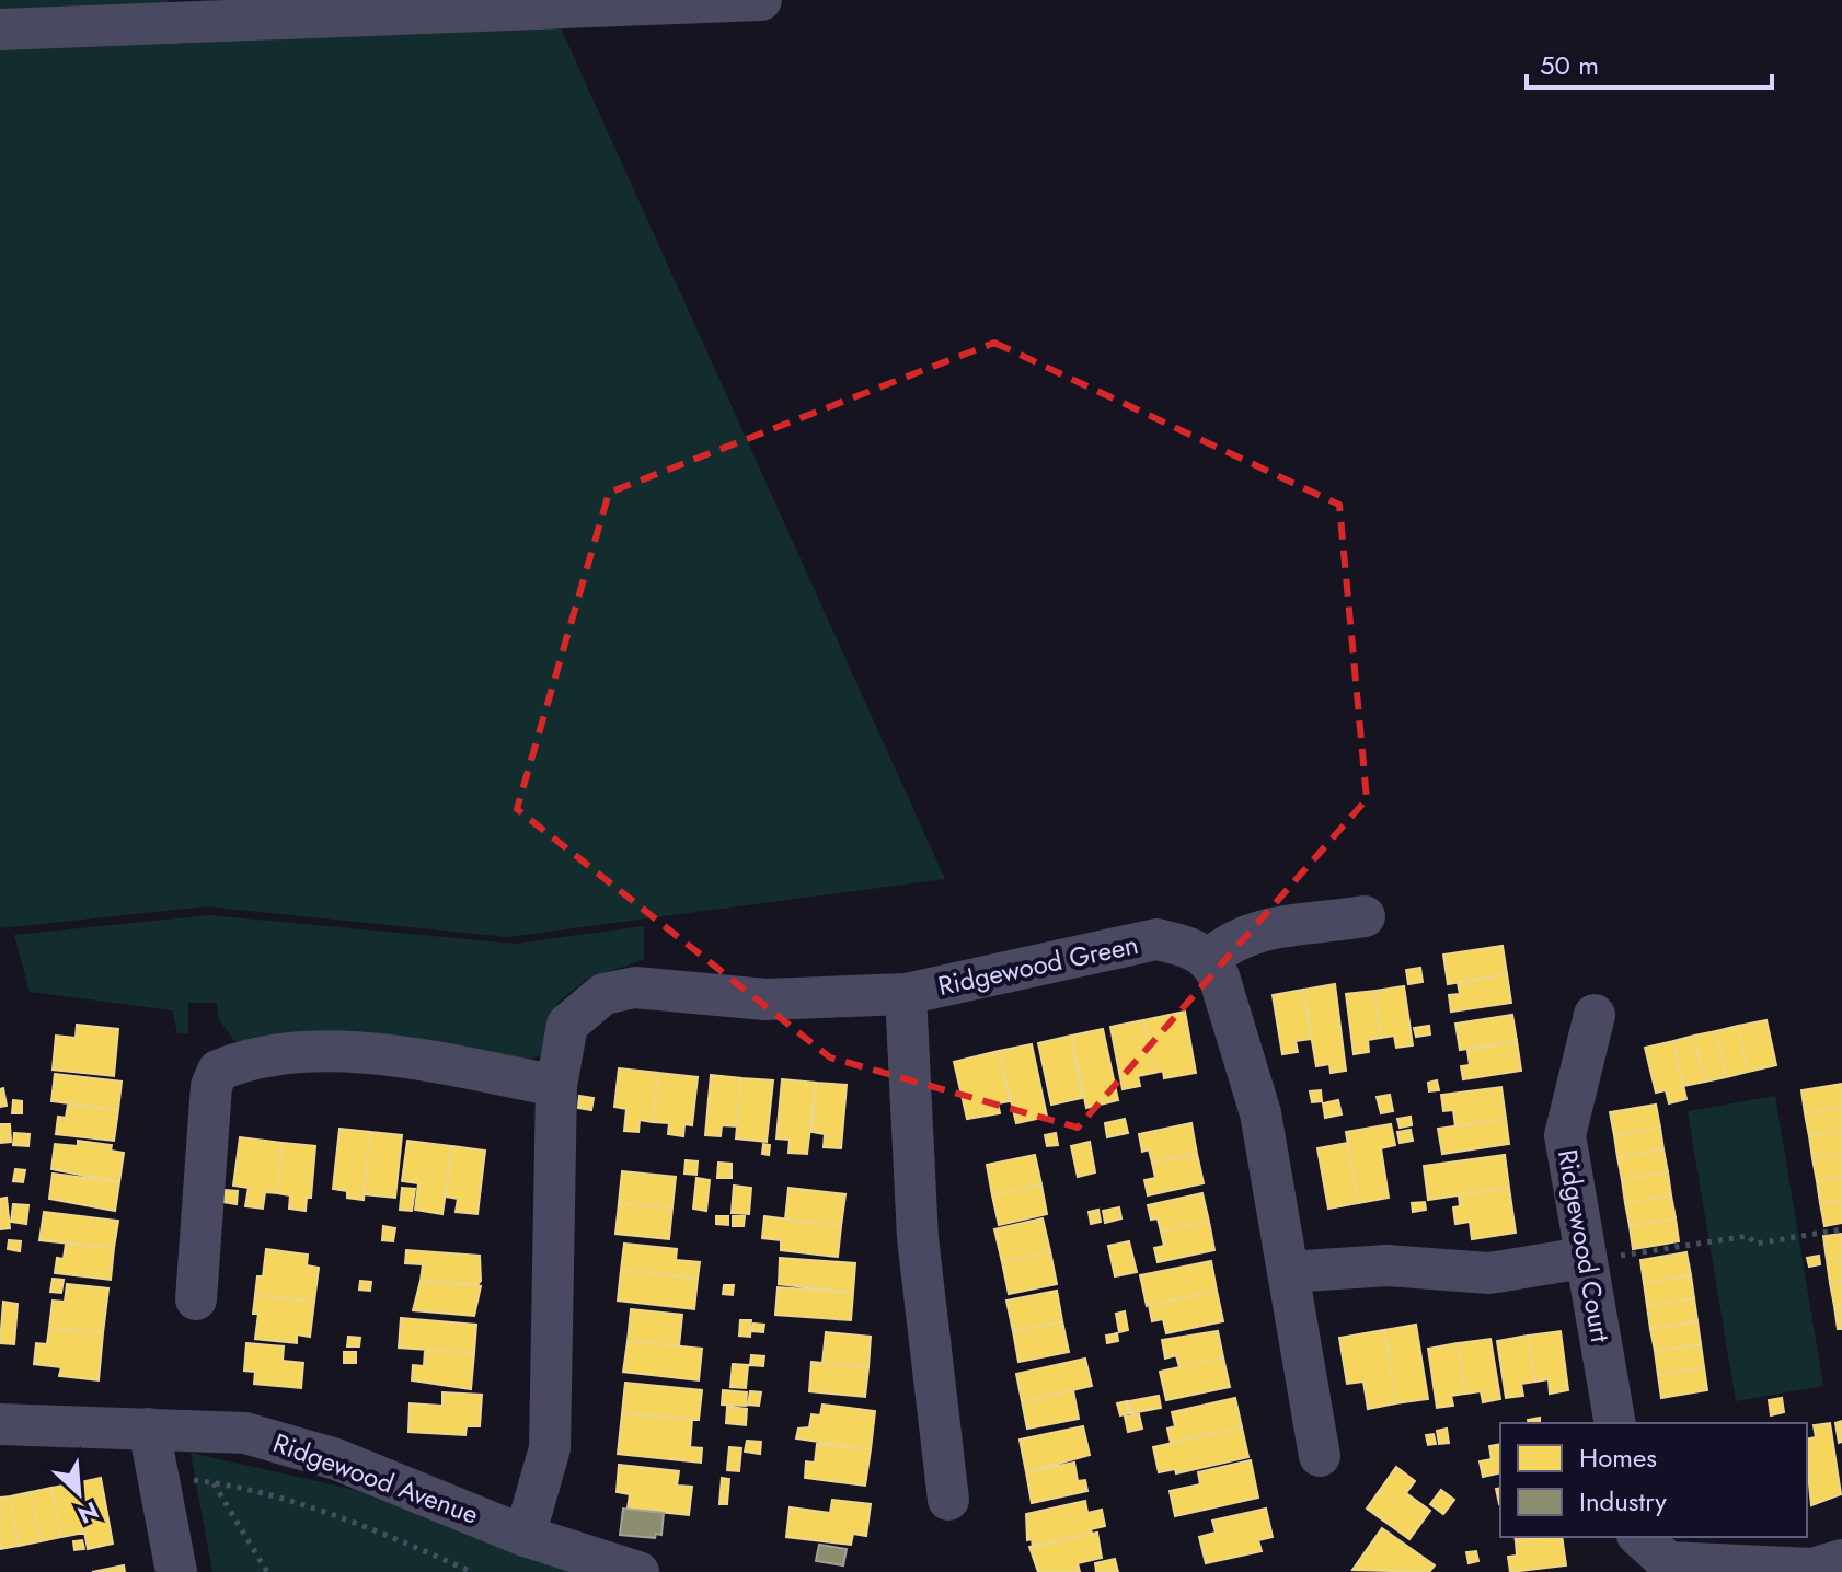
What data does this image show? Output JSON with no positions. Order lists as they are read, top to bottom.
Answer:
{
  "streets": {
    "street": ["Ridgewood Green", "Ridgewood Court", "Ridgewood Avenue"]
  },
  "crossings": [
    ["Ridgewood Green", "Ridgewood Avenue"]
  ],
  "legend": ["Homes", "Industry"],
  "scale_bar": "50 m",
  "north": "bottom right"
}
